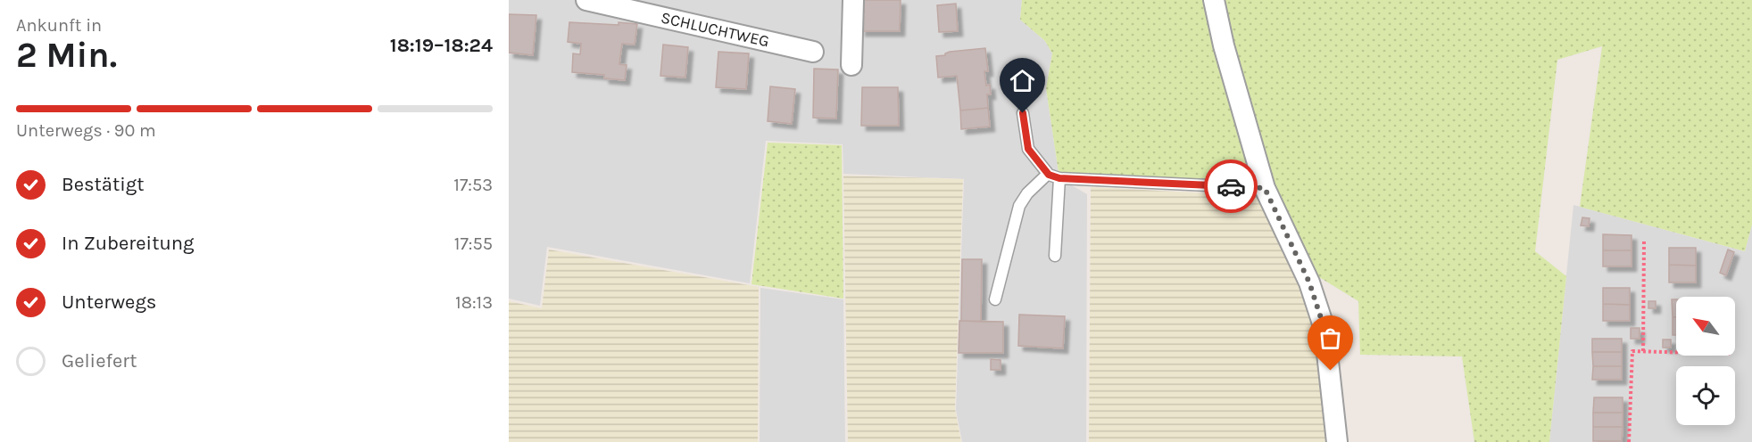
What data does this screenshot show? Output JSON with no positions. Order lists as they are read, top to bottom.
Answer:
{
  "streets": {
    "street": ["SCHLUCHTWEG"]
  },
  "north": "top left",
  "page": {
    "heading": ["2 Min.", "Ankunft in", "18:19–18:24"],
    "bar": "Unterwegs · 90 m",
    "list": [
      ["Bestätigt", "17:53"],
      ["In Zubereitung", "17:55"],
      ["Unterwegs", "18:13"],
      "Geliefert"
    ]
  }
}
